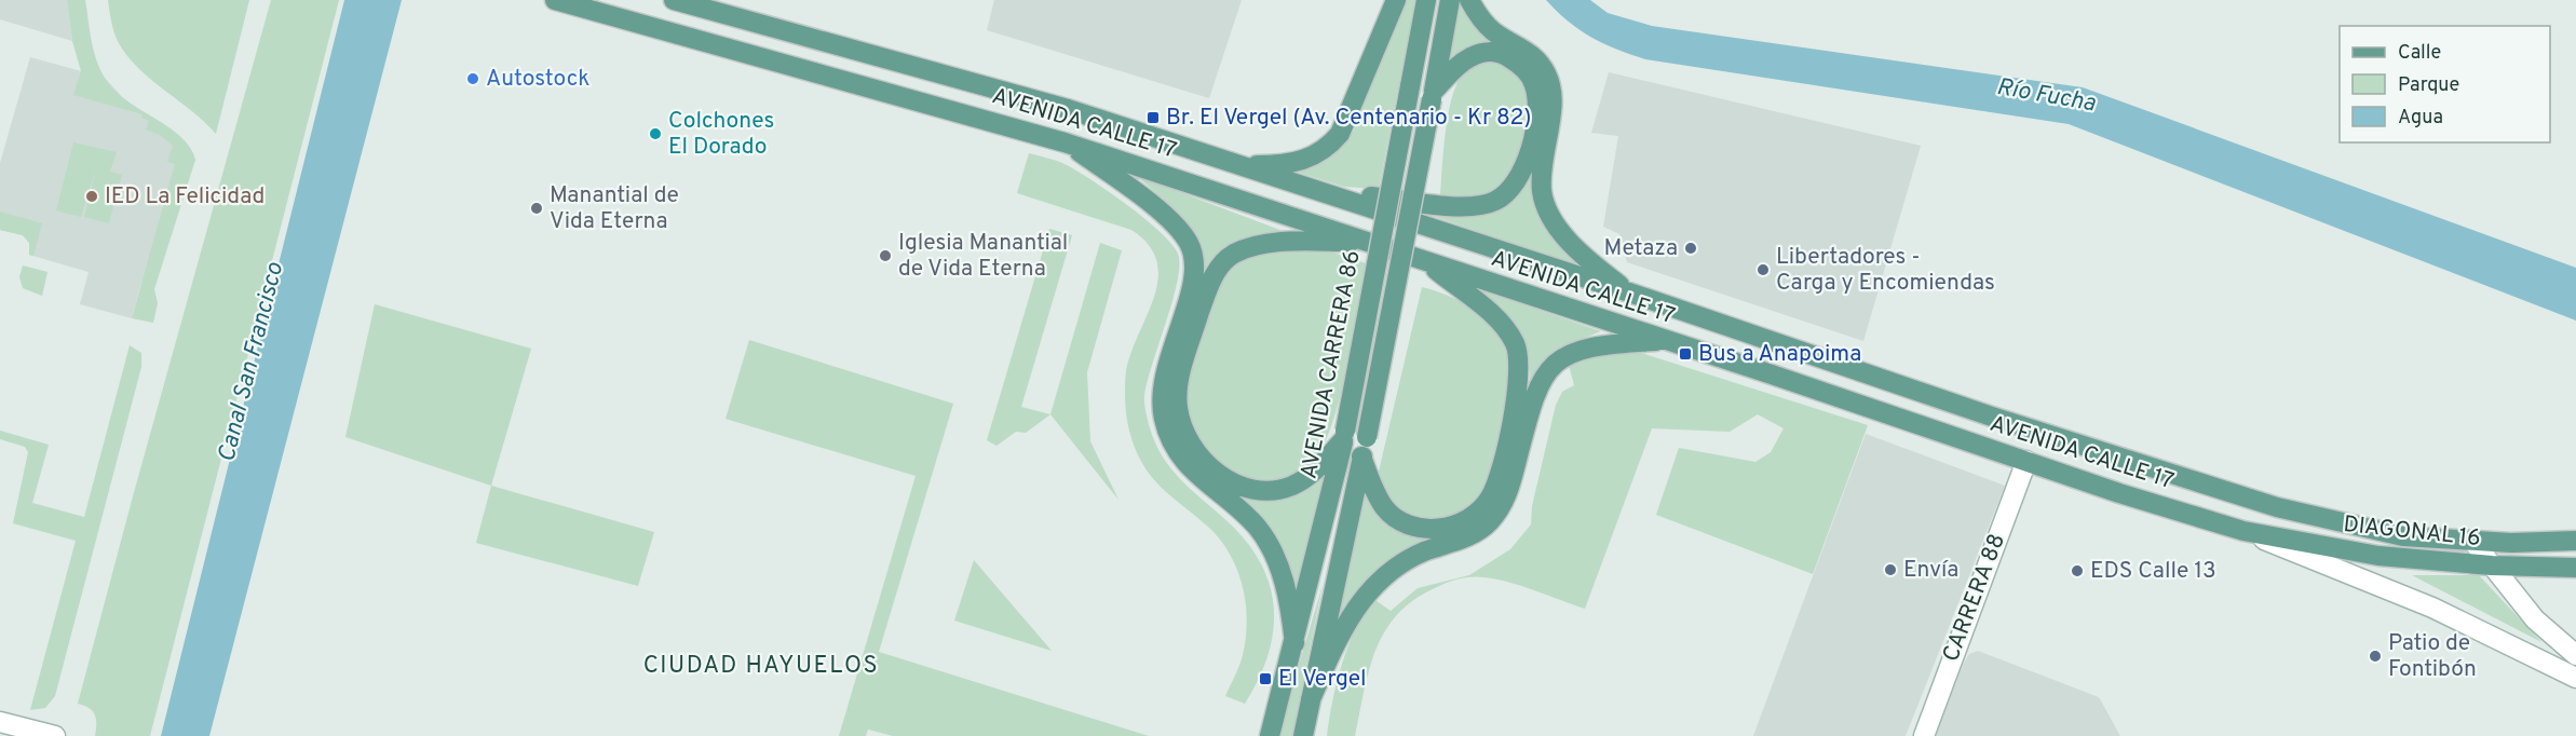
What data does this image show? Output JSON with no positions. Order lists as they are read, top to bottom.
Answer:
{
  "streets": {
    "main road": [
      "AVENIDA CALLE 17",
      "AVENIDA CARRERA 86",
      "DIAGONAL 16",
      "CARRERA 88"
    ]
  },
  "crossings": [
    ["AVENIDA CALLE 17", "DIAGONAL 16"],
    ["AVENIDA CALLE 17", "CARRERA 88"]
  ],
  "districts": ["CIUDAD HAYUELOS"],
  "water": ["Río Fucha", "Canal San Francisco"],
  "places": {
    "other": [
      "Autostock",
      "Colchones El Dorado",
      "IED La Felicidad",
      "Manantial de Vida Eterna",
      "Metaza",
      "Iglesia Manantial de Vida Eterna",
      "Libertadores - Carga y Encomiendas",
      "Envía",
      "EDS Calle 13",
      "Patio de Fontibón"
    ],
    "transit": ["Br. El Vergel (Av. Centenario - Kr 82)", "Bus a Anapoima", "El Vergel"]
  },
  "legend": ["Calle", "Parque", "Agua"]
}
